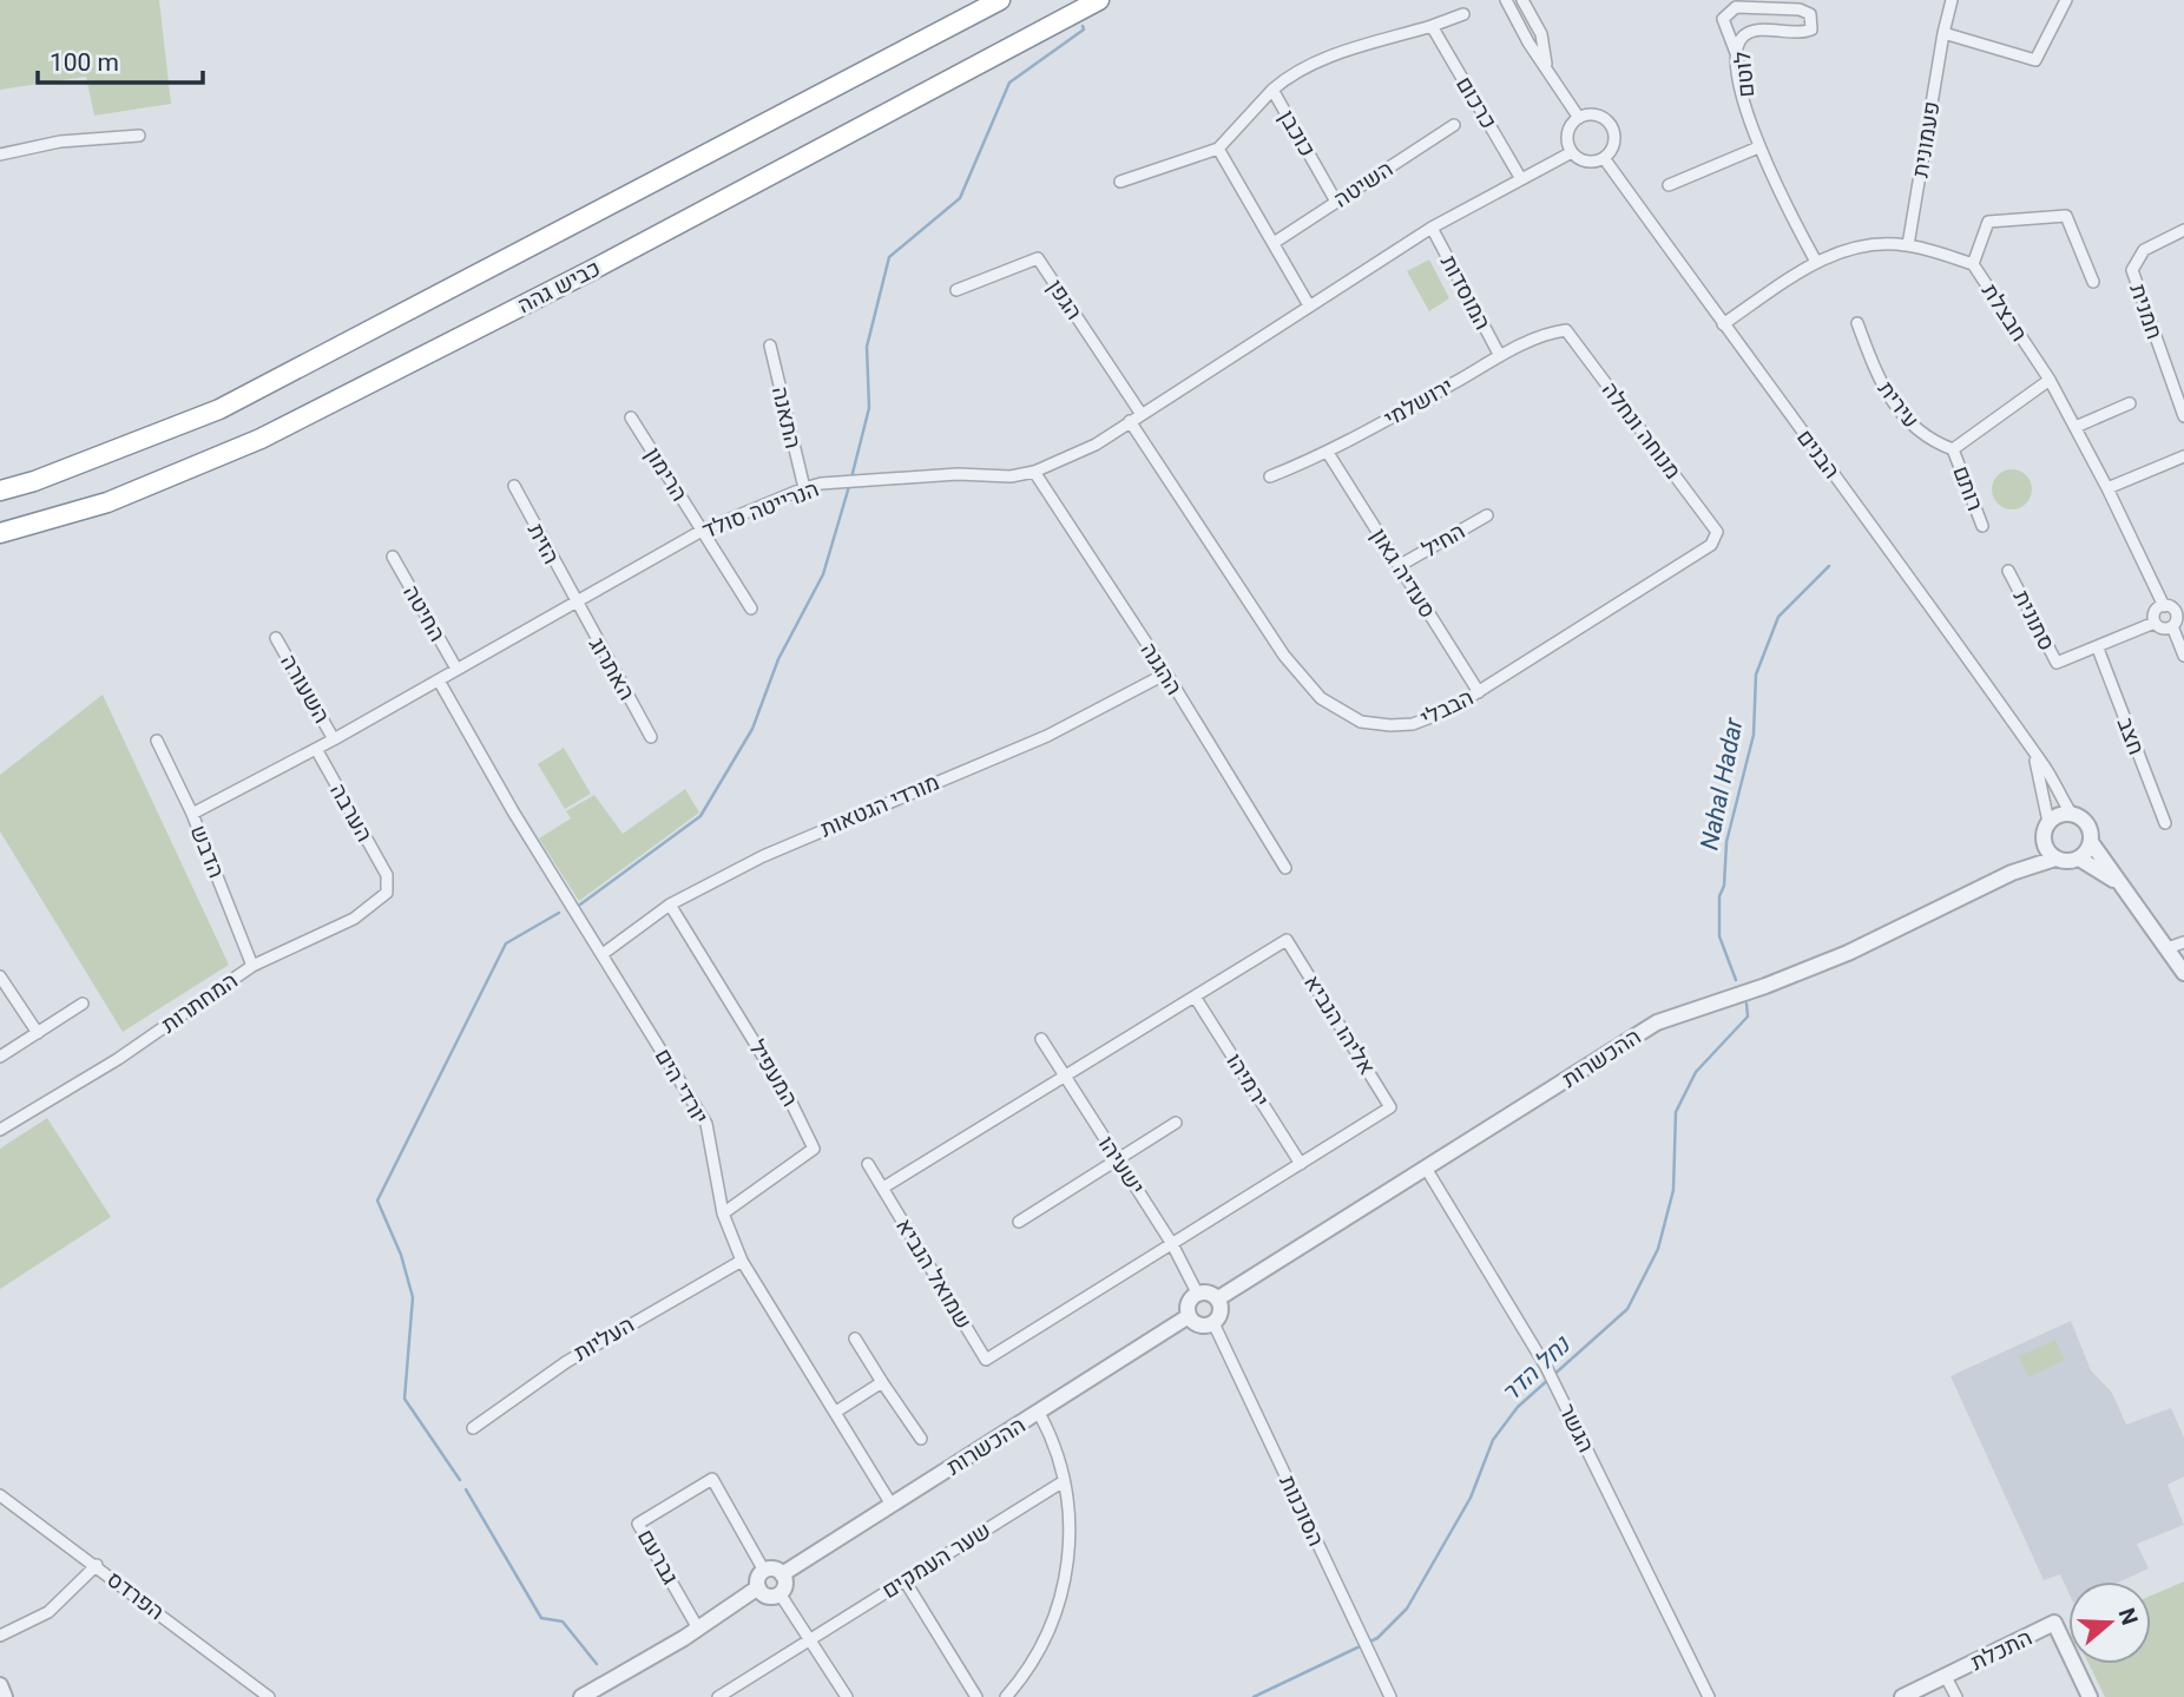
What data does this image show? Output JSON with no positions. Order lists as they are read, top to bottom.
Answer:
{
  "streets": {
    "highway": ["כביש גהה"],
    "street": [
      "לוטם",
      "כרכום",
      "כוכבן",
      "פעמונית",
      "השיטה",
      "המוסדות",
      "הגפן",
      "חמנית",
      "חבצלת",
      "ירושלמי",
      "עירית",
      "התאנה",
      "מנוחה ונחלה",
      "הבנים",
      "הרימון",
      "רותם",
      "הנרייטה סולד",
      "החיל",
      "הזית",
      "סעדיה גאון",
      "החיטה",
      "סתונית",
      "האתרוג",
      "ההגנה",
      "השעורה",
      "הבבלי",
      "חצב",
      "מורדי הגטאות",
      "הערבה",
      "הדבש",
      "המחתרות",
      "אליהו הנביא",
      "ההכשרות",
      "המעפיל",
      "ירמיהו",
      "יורדי הים",
      "ישעיהו",
      "שמואל הנביא",
      "העליות",
      "הגשר",
      "הסוכנות",
      "גברעם",
      "שער העמקים",
      "הפרדס",
      "התכלת"
    ]
  },
  "crossings": [
    ["לוטם", "חבצלת"],
    ["כוכבן", "השיטה"],
    ["פעמונית", "חבצלת"],
    ["המוסדות", "ירושלמי"],
    ["המוסדות", "הנרייטה סולד"],
    ["הגפן", "הנרייטה סולד"],
    ["חבצלת", "הבנים"],
    ["חבצלת", "סתונית"],
    ["ירושלמי", "מנוחה ונחלה"],
    ["ירושלמי", "סעדיה גאון"],
    ["עירית", "רותם"],
    ["התאנה", "הנרייטה סולד"],
    ["מנוחה ונחלה", "הבבלי"],
    ["הבנים", "ההכשרות"],
    ["הרימון", "הנרייטה סולד"],
    ["הנרייטה סולד", "הזית"],
    ["הנרייטה סולד", "החיטה"],
    ["הנרייטה סולד", "האתרוג"],
    ["הנרייטה סולד", "ההגנה"],
    ["הנרייטה סולד", "השעורה"],
    ["הנרייטה סולד", "הבבלי"],
    ["הנרייטה סולד", "הערבה"],
    ["הנרייטה סולד", "הדבש"],
    ["הנרייטה סולד", "יורדי הים"],
    ["החיל", "סעדיה גאון"],
    ["הזית", "האתרוג"],
    ["סעדיה גאון", "הבבלי"],
    ["סתונית", "חצב"],
    ["ההגנה", "מורדי הגטאות"],
    ["מורדי הגטאות", "המעפיל"],
    ["מורדי הגטאות", "יורדי הים"],
    ["הערבה", "המחתרות"],
    ["הדבש", "המחתרות"],
    ["אליהו הנביא", "ירמיהו"],
    ["אליהו הנביא", "ישעיהו"],
    ["אליהו הנביא", "שמואל הנביא"],
    ["ההכשרות", "יורדי הים"],
    ["ההכשרות", "ישעיהו"],
    ["ההכשרות", "הגשר"],
    ["ההכשרות", "הסוכנות"],
    ["ההכשרות", "גברעם"],
    ["המעפיל", "יורדי הים"],
    ["יורדי הים", "העליות"],
    ["ישעיהו", "הסוכנות"]
  ],
  "water": ["Nahal Hadar", "נחל הדר"],
  "scale_bar": "100 m",
  "north": "right"
}
